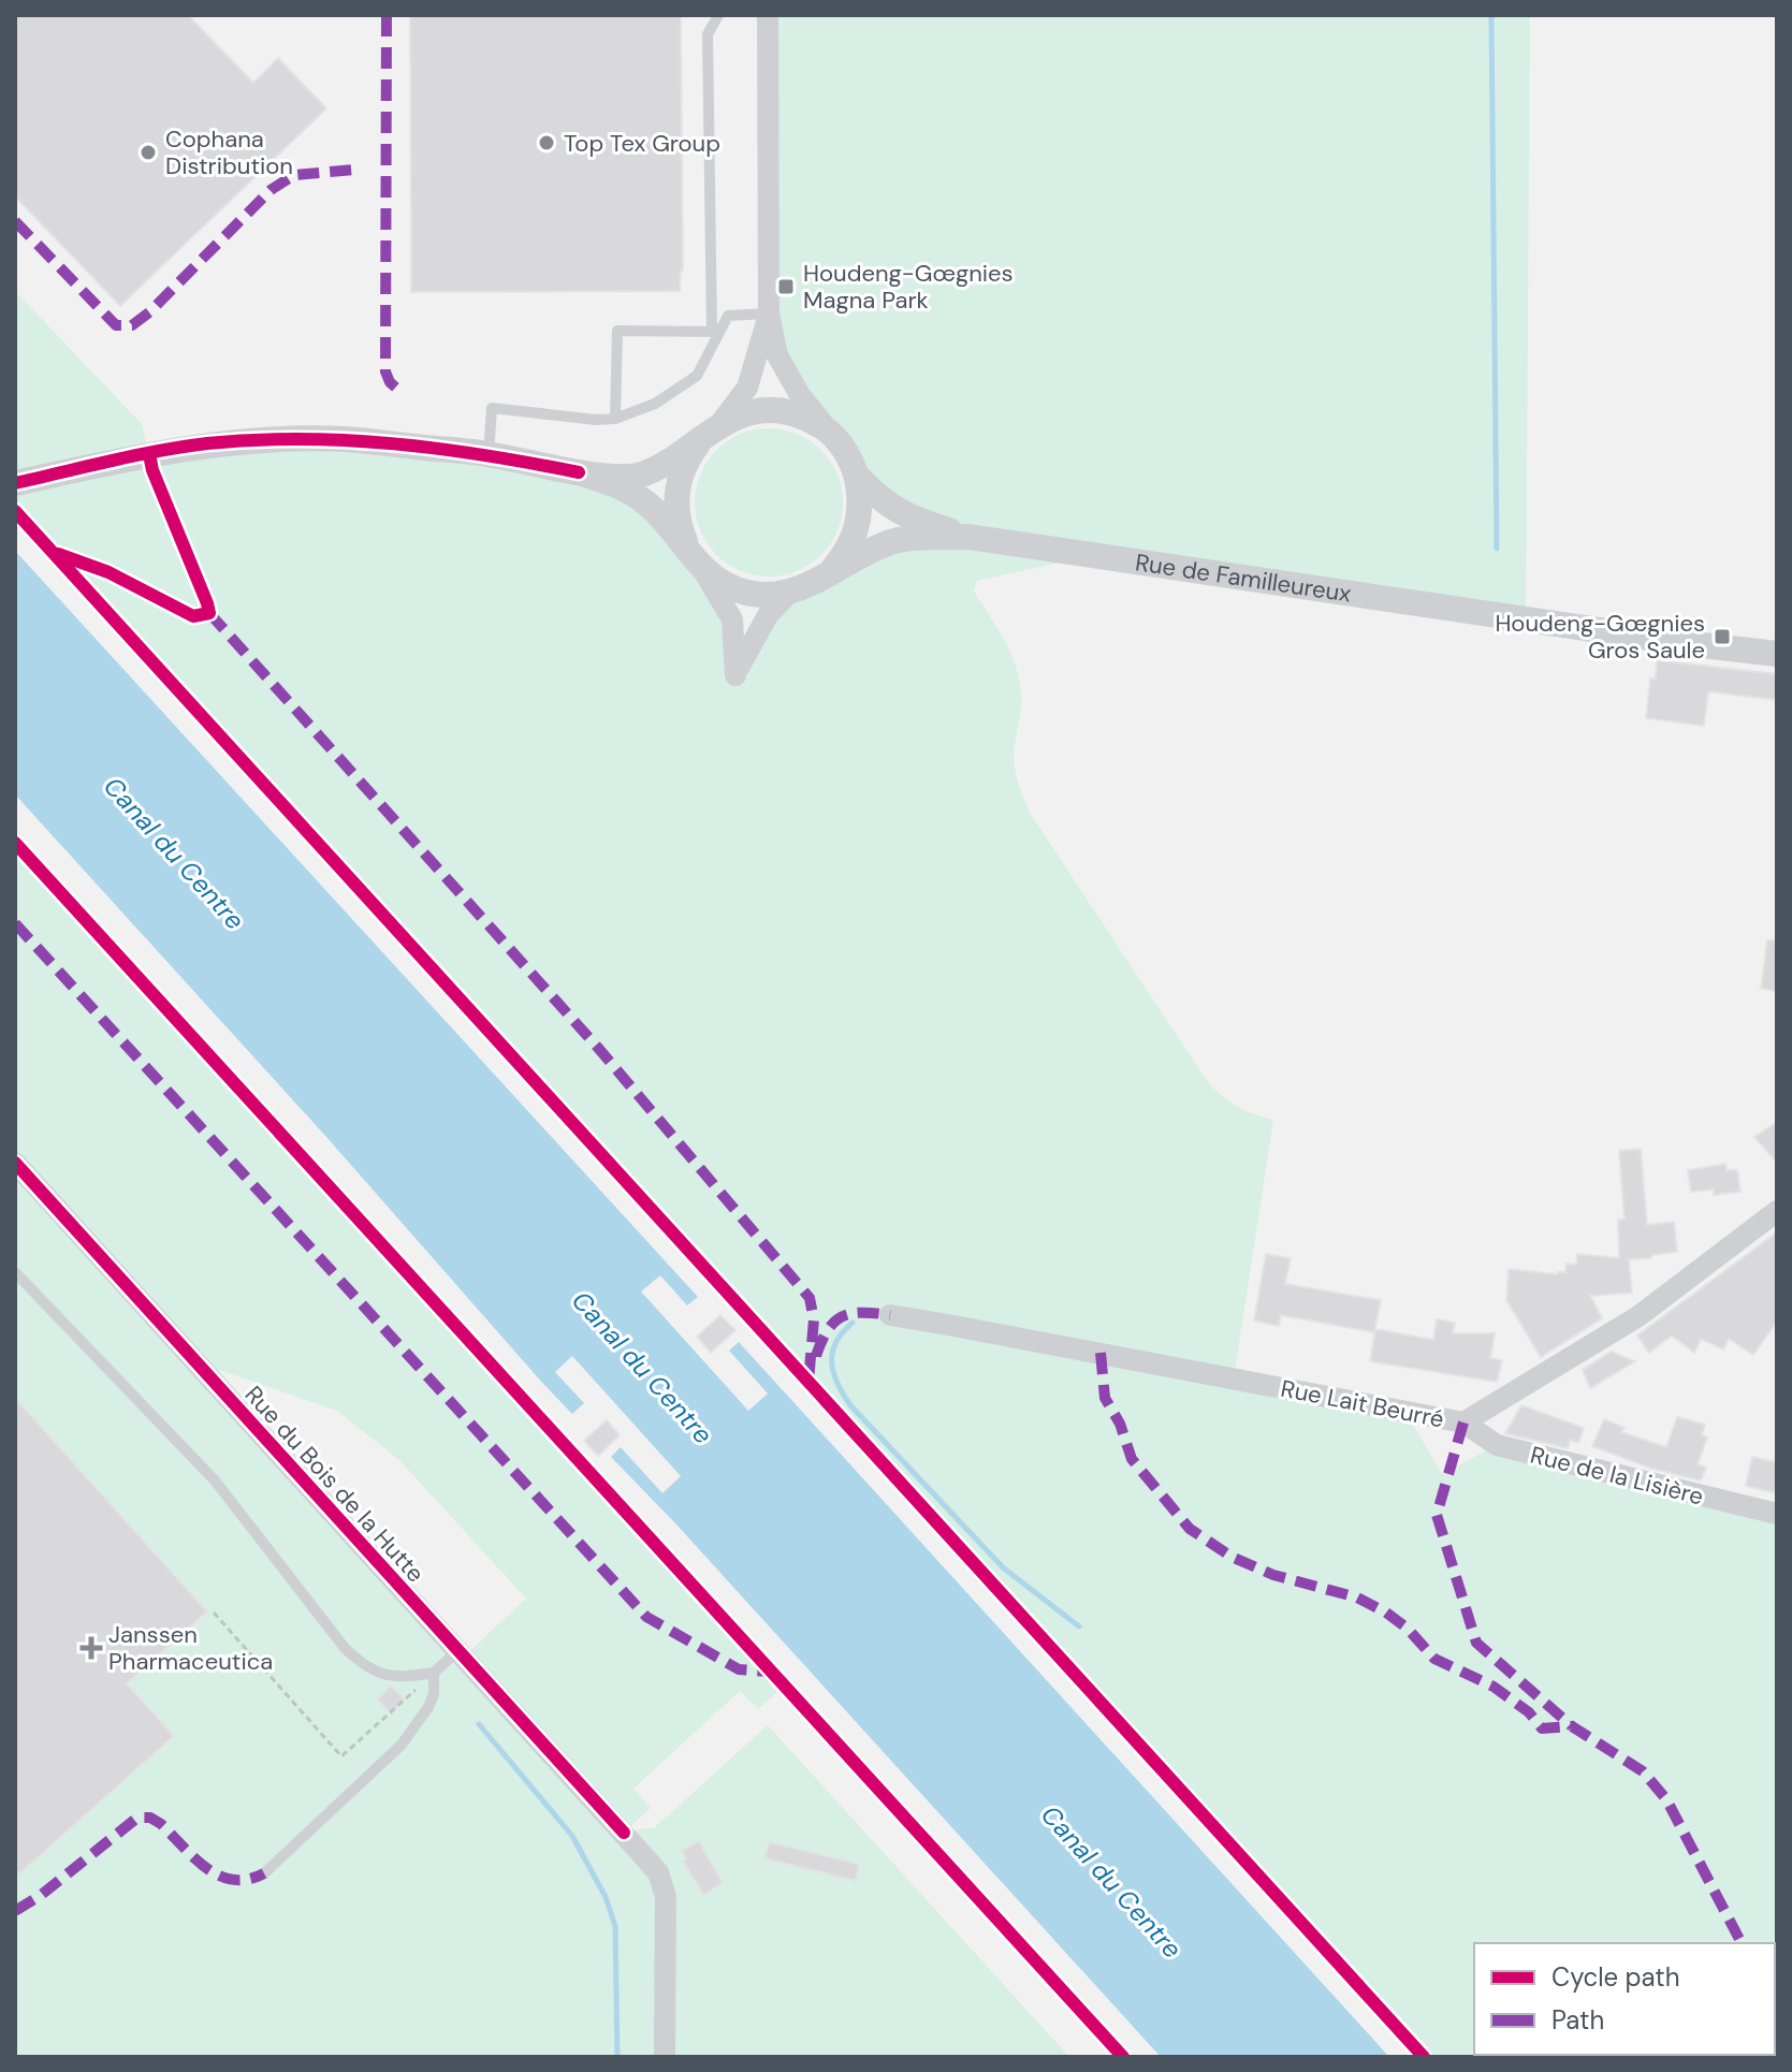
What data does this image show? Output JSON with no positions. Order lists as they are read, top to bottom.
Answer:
{
  "streets": {
    "street": [
      "Rue de Familleureux",
      "Rue Lait Beurré",
      "Rue de la Lisière",
      "Rue du Bois de la Hutte"
    ]
  },
  "crossings": [
    ["Rue Lait Beurré", "Rue de la Lisière"]
  ],
  "water": ["Canal du Centre"],
  "places": {
    "other": ["Top Tex Group", "Cophana Distribution"],
    "transit": ["Houdeng-Gœgnies Magna Park", "Houdeng-Gœgnies Gros Saule"],
    "health": ["Janssen Pharmaceutica"]
  },
  "legend": ["Cycle path", "Path"]
}
